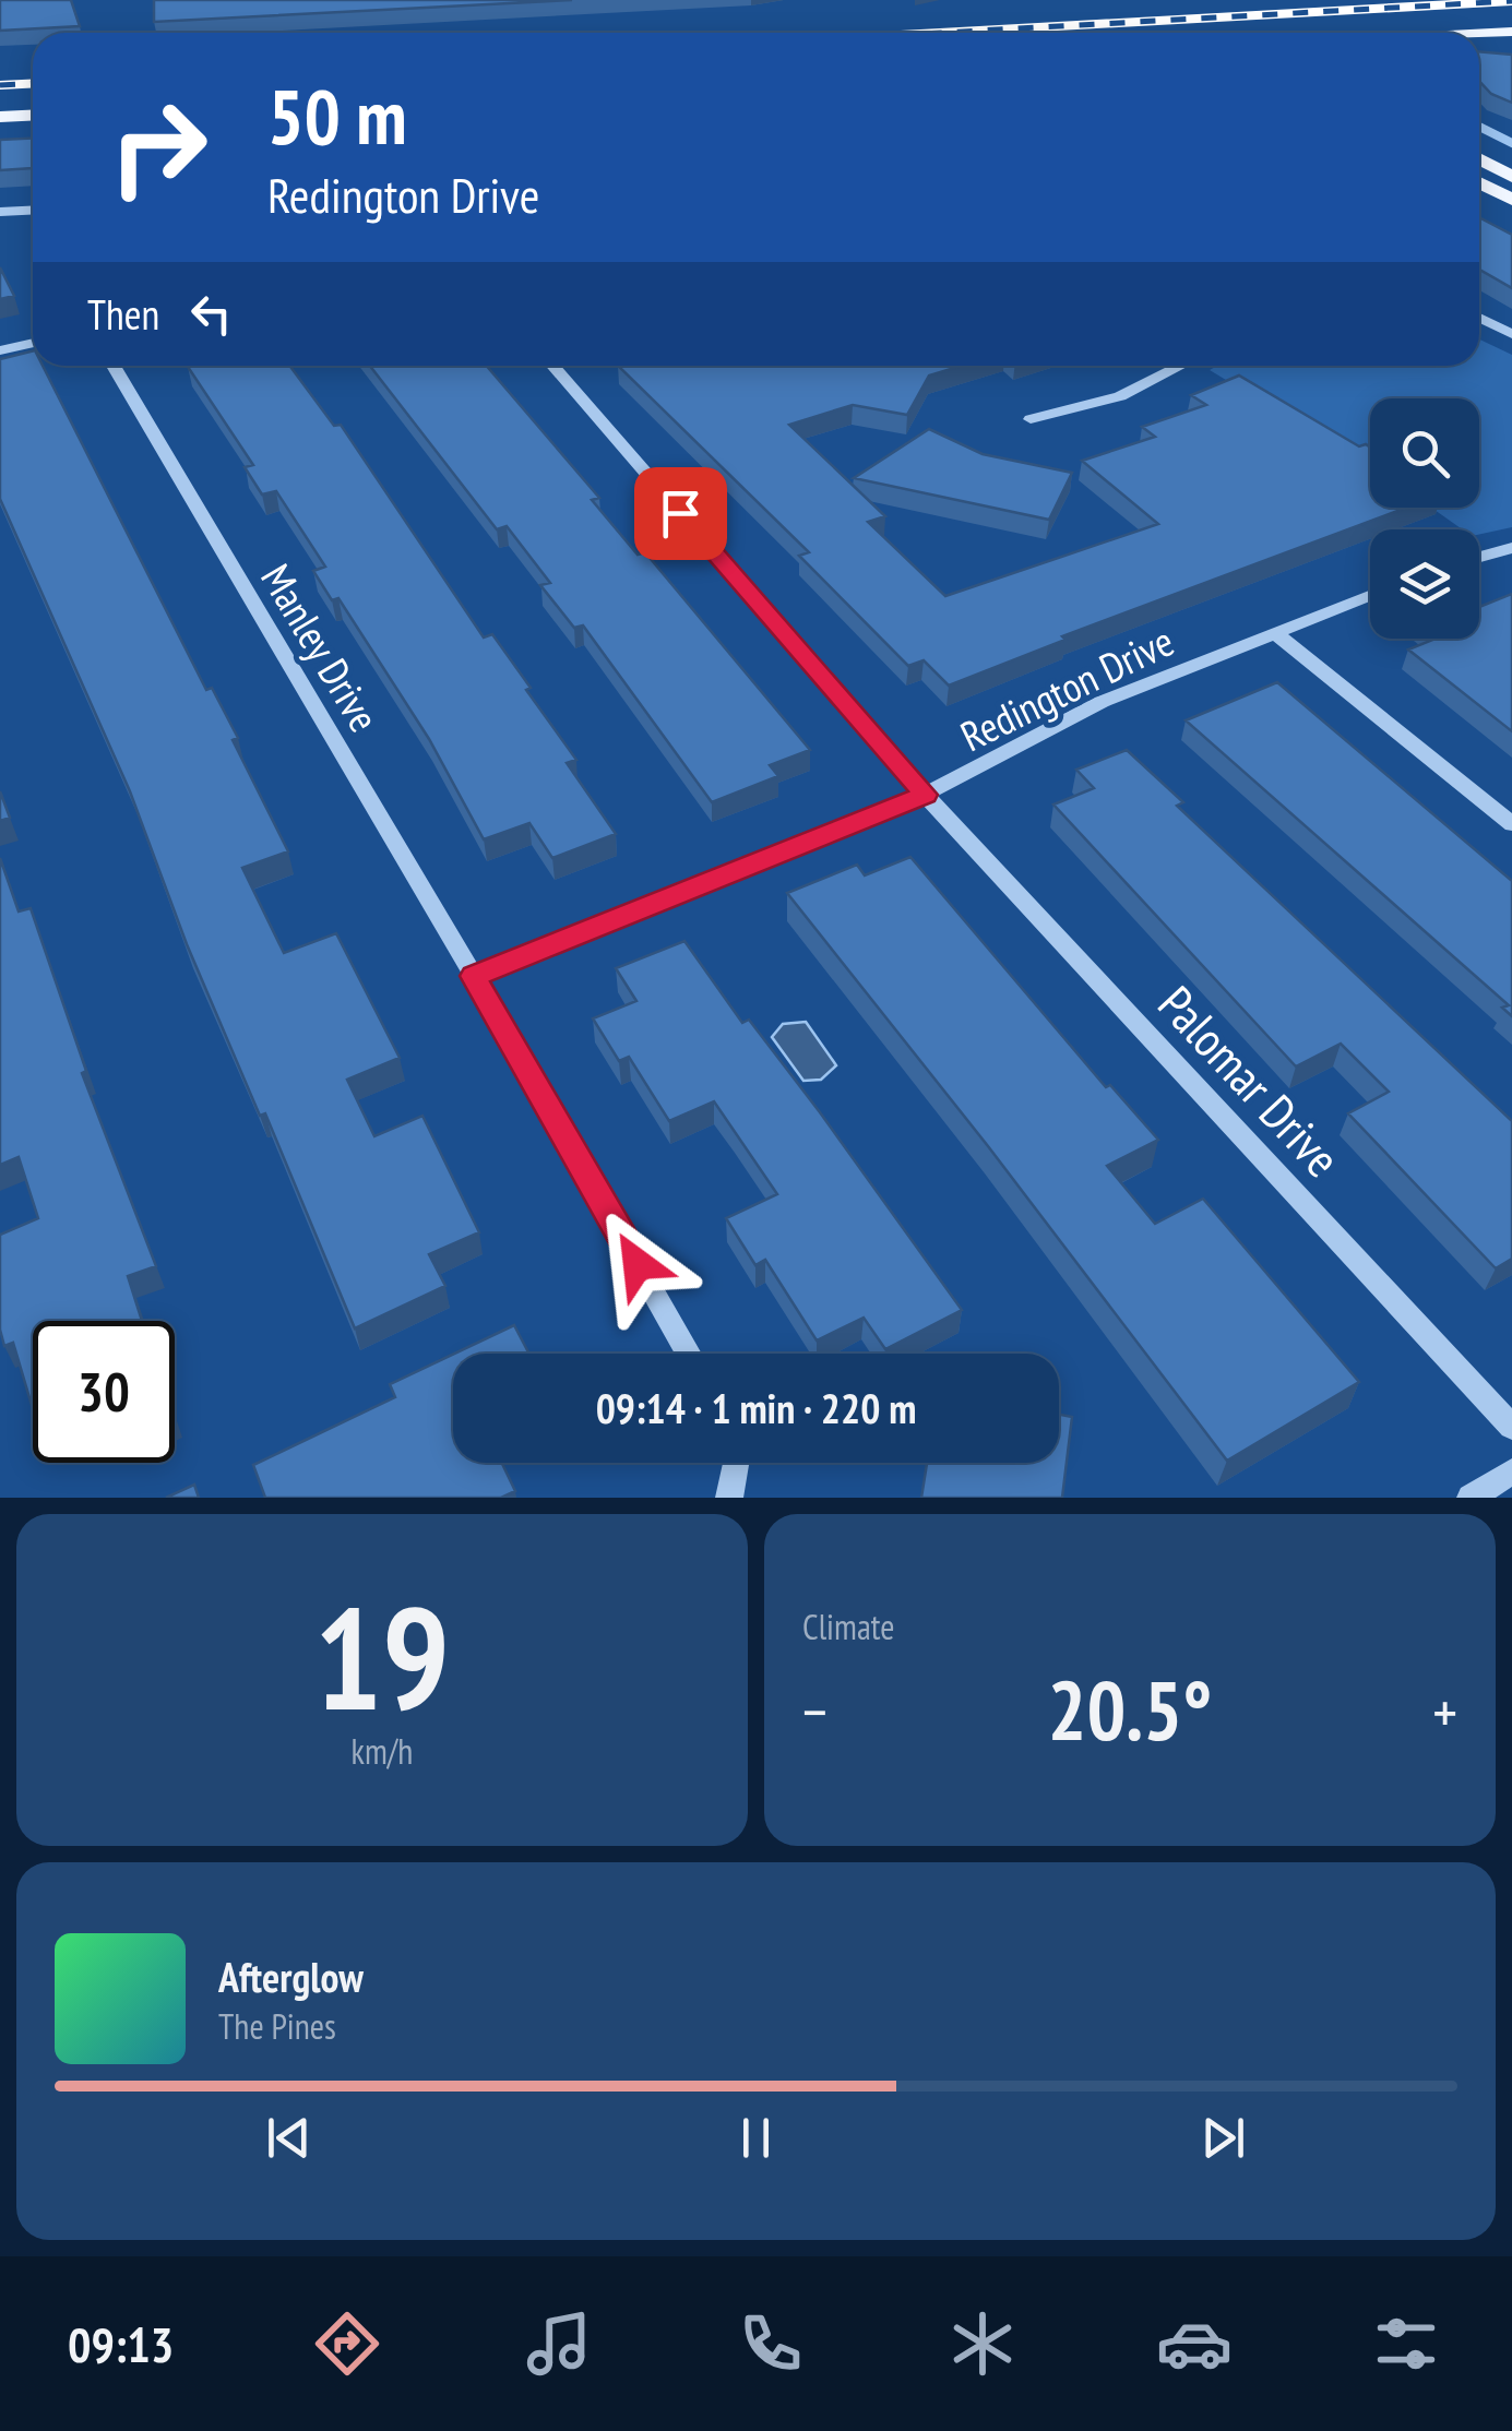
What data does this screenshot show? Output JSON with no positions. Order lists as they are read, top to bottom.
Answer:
{
  "streets": {
    "street": ["Manley Drive", "Redington Drive", "Palomar Drive"]
  },
  "crossings": [
    ["Manley Drive", "Redington Drive"],
    ["Redington Drive", "Palomar Drive"]
  ],
  "page": {
    "turn": ["50 m", "Redington Drive"],
    "then": "Then",
    "limit": "30",
    "trip": "09:14 · 1 min · 220 m",
    "tile": [
      ["19", "km/h"],
      "Climate"
    ],
    "heat": ["−", "20.5°", "+"],
    "song": ["Afterglow", "The Pines"],
    "tabs": "09:13"
  }
}
